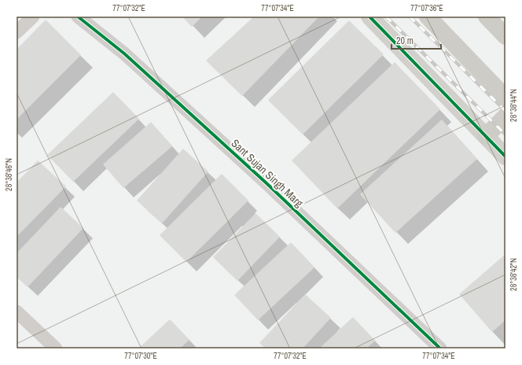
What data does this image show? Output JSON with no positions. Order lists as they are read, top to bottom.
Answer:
{
  "streets": {
    "street": ["Sant Sujan Singh Marg"]
  },
  "scale_bar": "20 m",
  "coordinates": [
    "77°07'32\"E",
    "77°07'34\"E",
    "77°07'36\"E",
    "28°38'44\"N",
    "28°38'46\"N",
    "28°38'42\"N",
    "77°07'30\"E"
  ]
}
